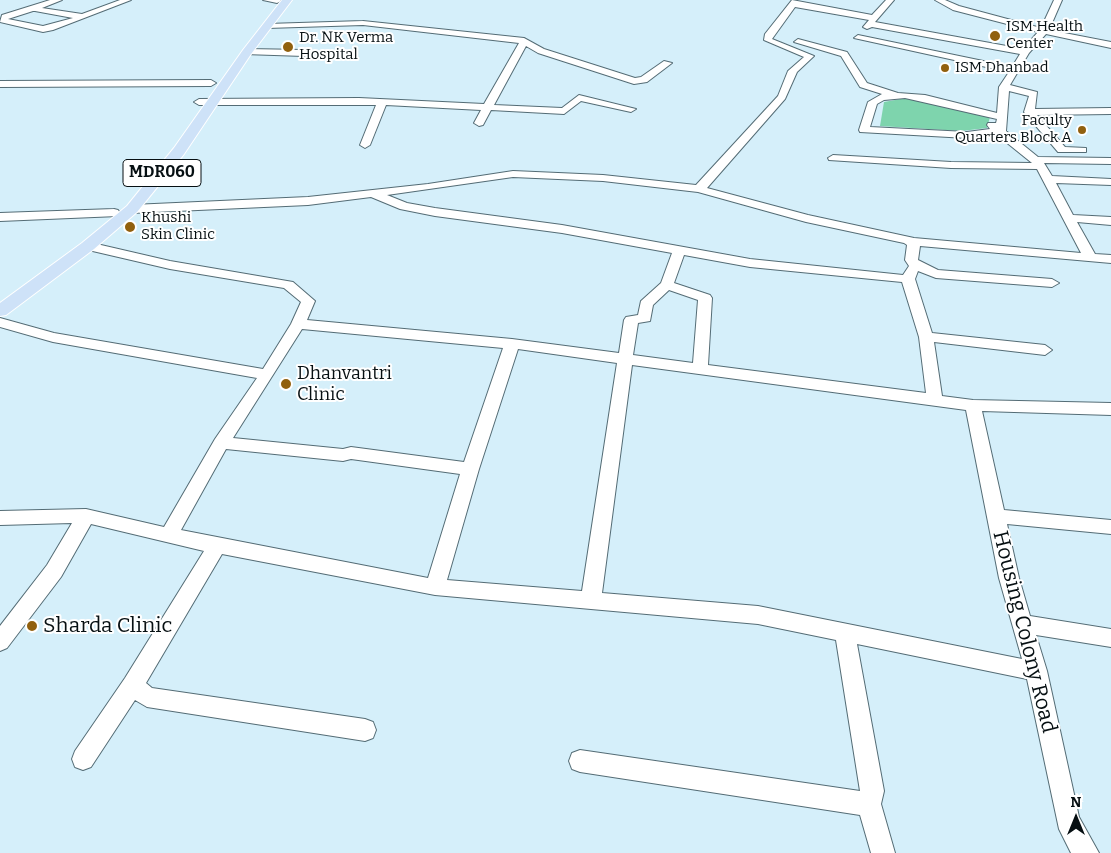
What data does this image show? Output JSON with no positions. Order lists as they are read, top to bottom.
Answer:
{
  "streets": {
    "main road": ["MDR060"],
    "street": ["Housing Colony Road"]
  },
  "places": [
    "ISM Health Center",
    "Dr. NK Verma Hospital",
    "ISM Dhanbad",
    "Faculty Quarters Block A",
    "Khushi Skin Clinic",
    "Dhanvantri Clinic",
    "Sharda Clinic"
  ],
  "north": "top"
}
